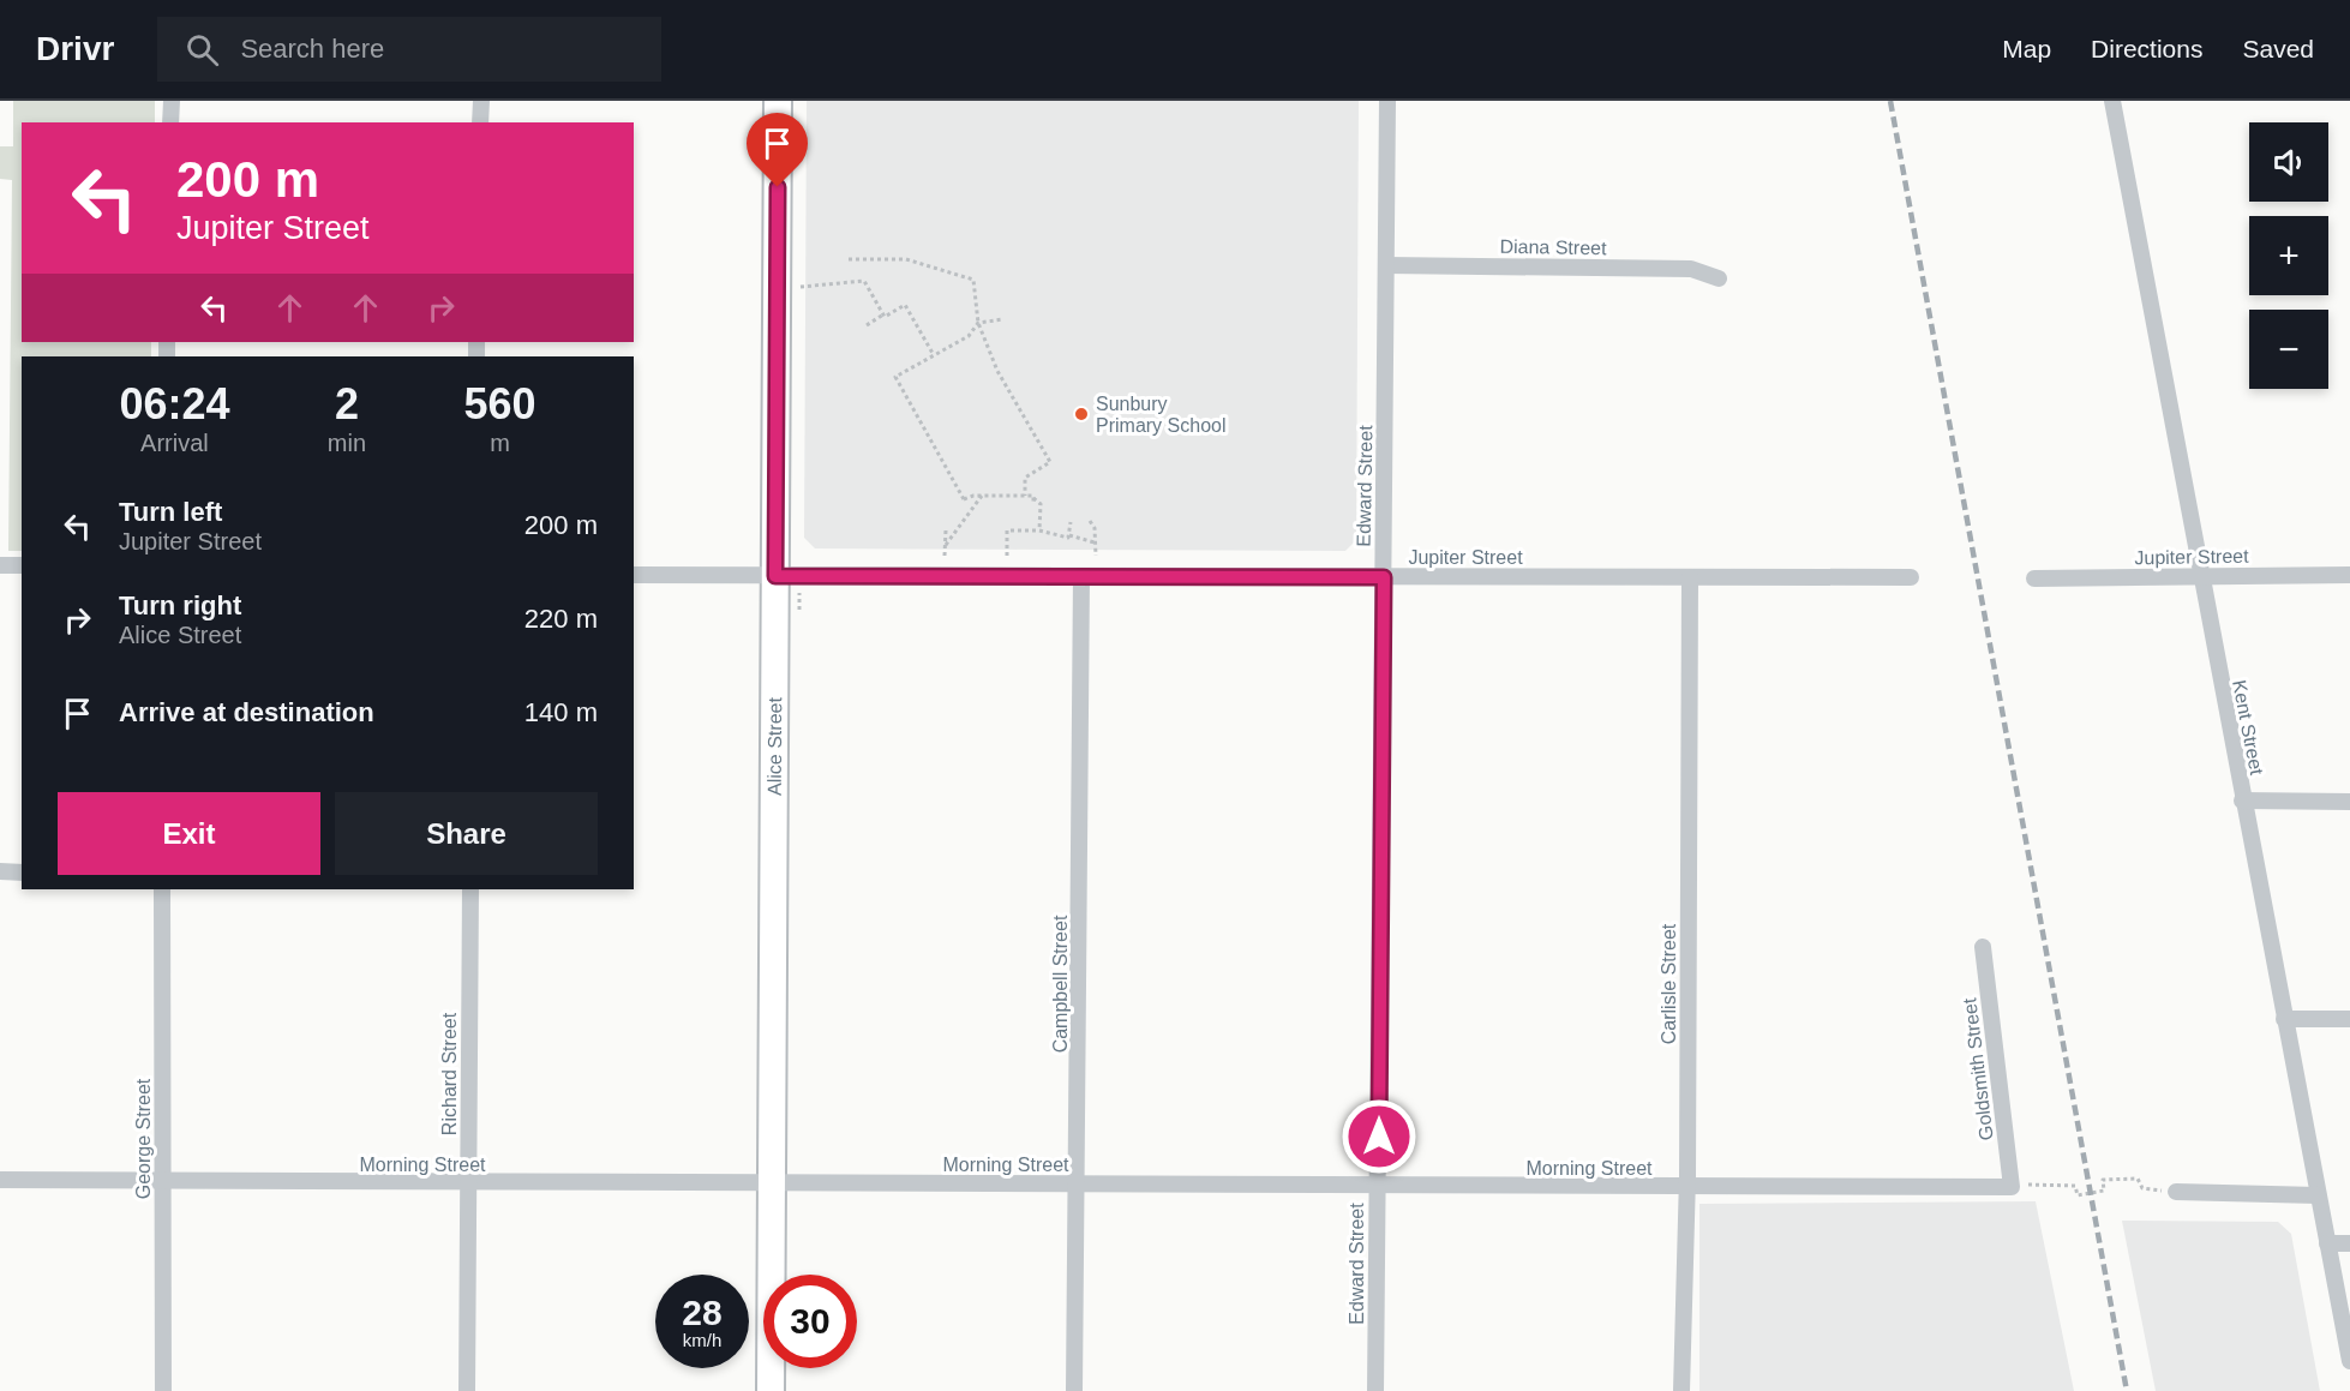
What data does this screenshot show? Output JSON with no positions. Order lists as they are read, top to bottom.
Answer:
{
  "streets": {
    "main road": ["Alice Street"],
    "street": [
      "Diana Street",
      "Edward Street",
      "Jupiter Street",
      "Kent Street",
      "Campbell Street",
      "Carlisle Street",
      "Goldsmith Street",
      "Richard Street",
      "George Street",
      "Morning Street"
    ]
  },
  "crossings": [
    ["Diana Street", "Edward Street"],
    ["Edward Street", "Jupiter Street"],
    ["Edward Street", "Morning Street"],
    ["Jupiter Street", "Kent Street"],
    ["Jupiter Street", "Alice Street"],
    ["Jupiter Street", "Campbell Street"],
    ["Jupiter Street", "Carlisle Street"],
    ["Alice Street", "Morning Street"],
    ["Campbell Street", "Morning Street"],
    ["Carlisle Street", "Morning Street"],
    ["Goldsmith Street", "Morning Street"],
    ["Richard Street", "Morning Street"],
    ["George Street", "Morning Street"]
  ],
  "places": ["Sunbury Primary School"],
  "page": {
    "header": "Drivr",
    "search": "Search here",
    "nav": ["Map", "Directions", "Saved"],
    "map_buttons": ["+", "−"],
    "turn": ["200 m", "Jupiter Street"],
    "eta": [
      "06:24",
      "Arrival",
      "2",
      "min",
      "560",
      "m"
    ],
    "list": [
      {
        "name": "Turn left",
        "note": "Jupiter Street",
        "value": "200 m"
      },
      {
        "name": "Turn right",
        "note": "Alice Street",
        "value": "220 m"
      },
      {
        "name": "Arrive at destination",
        "value": "140 m"
      }
    ],
    "buttons": ["Exit", "Share"],
    "speed": "28 km/h",
    "limit": "30"
  }
}
